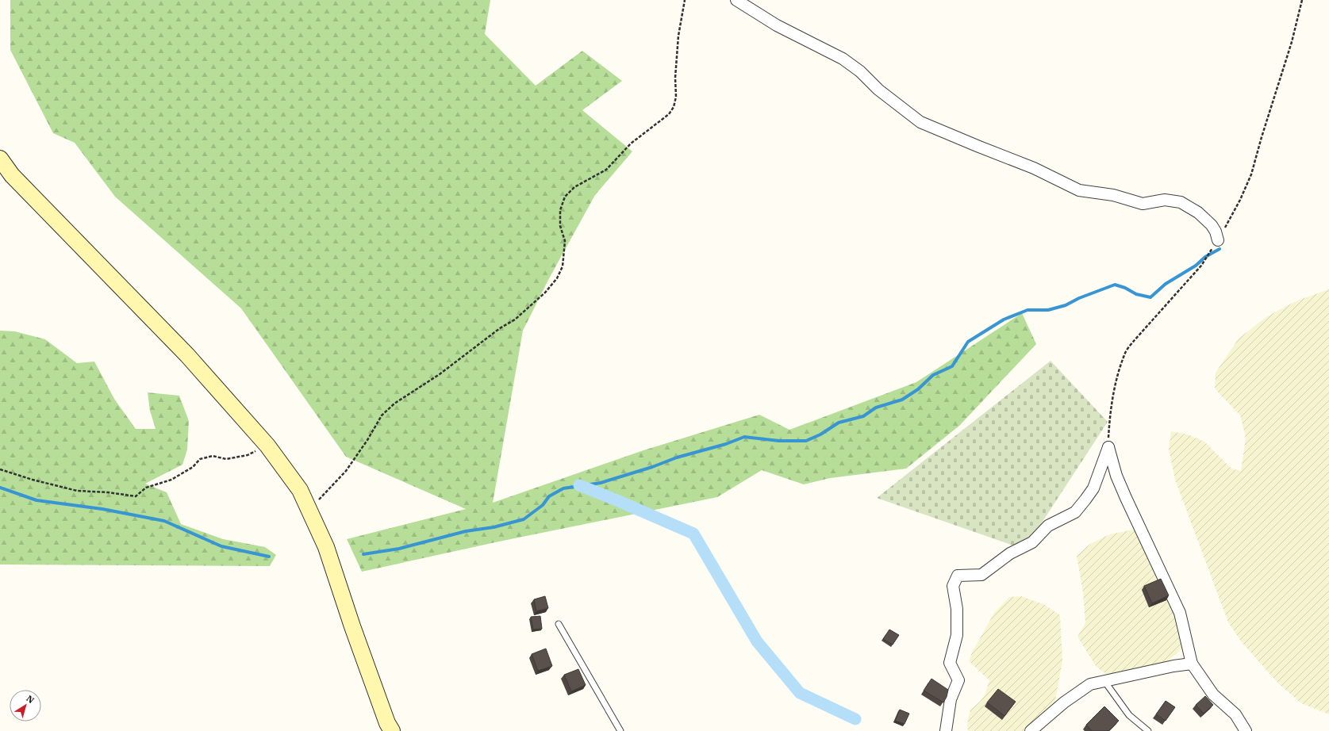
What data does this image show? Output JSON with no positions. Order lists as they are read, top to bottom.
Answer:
{
  "north": "top right"
}
